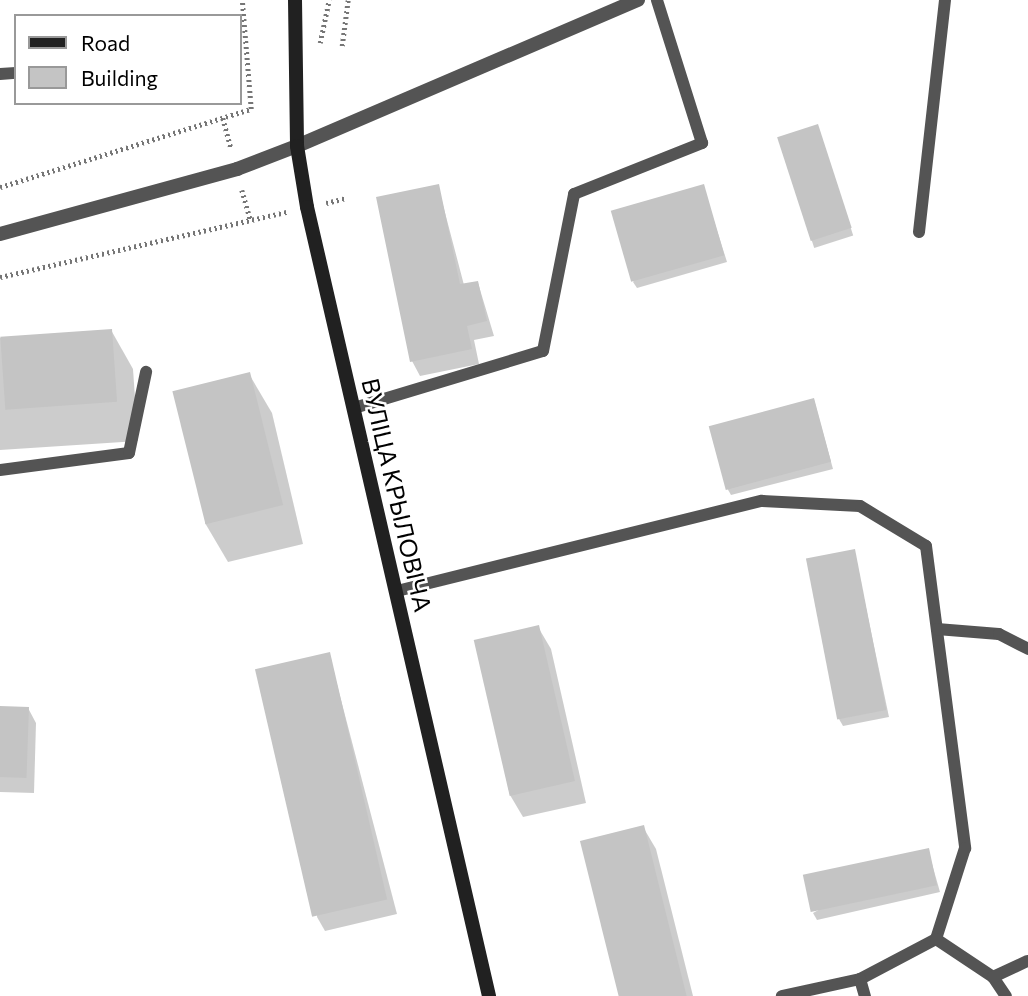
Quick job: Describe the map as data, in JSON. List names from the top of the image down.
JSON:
{
  "streets": {
    "main road": ["ВУЛІЦА КРЫЛОВІЧА"]
  },
  "legend": ["Road", "Building"]
}
